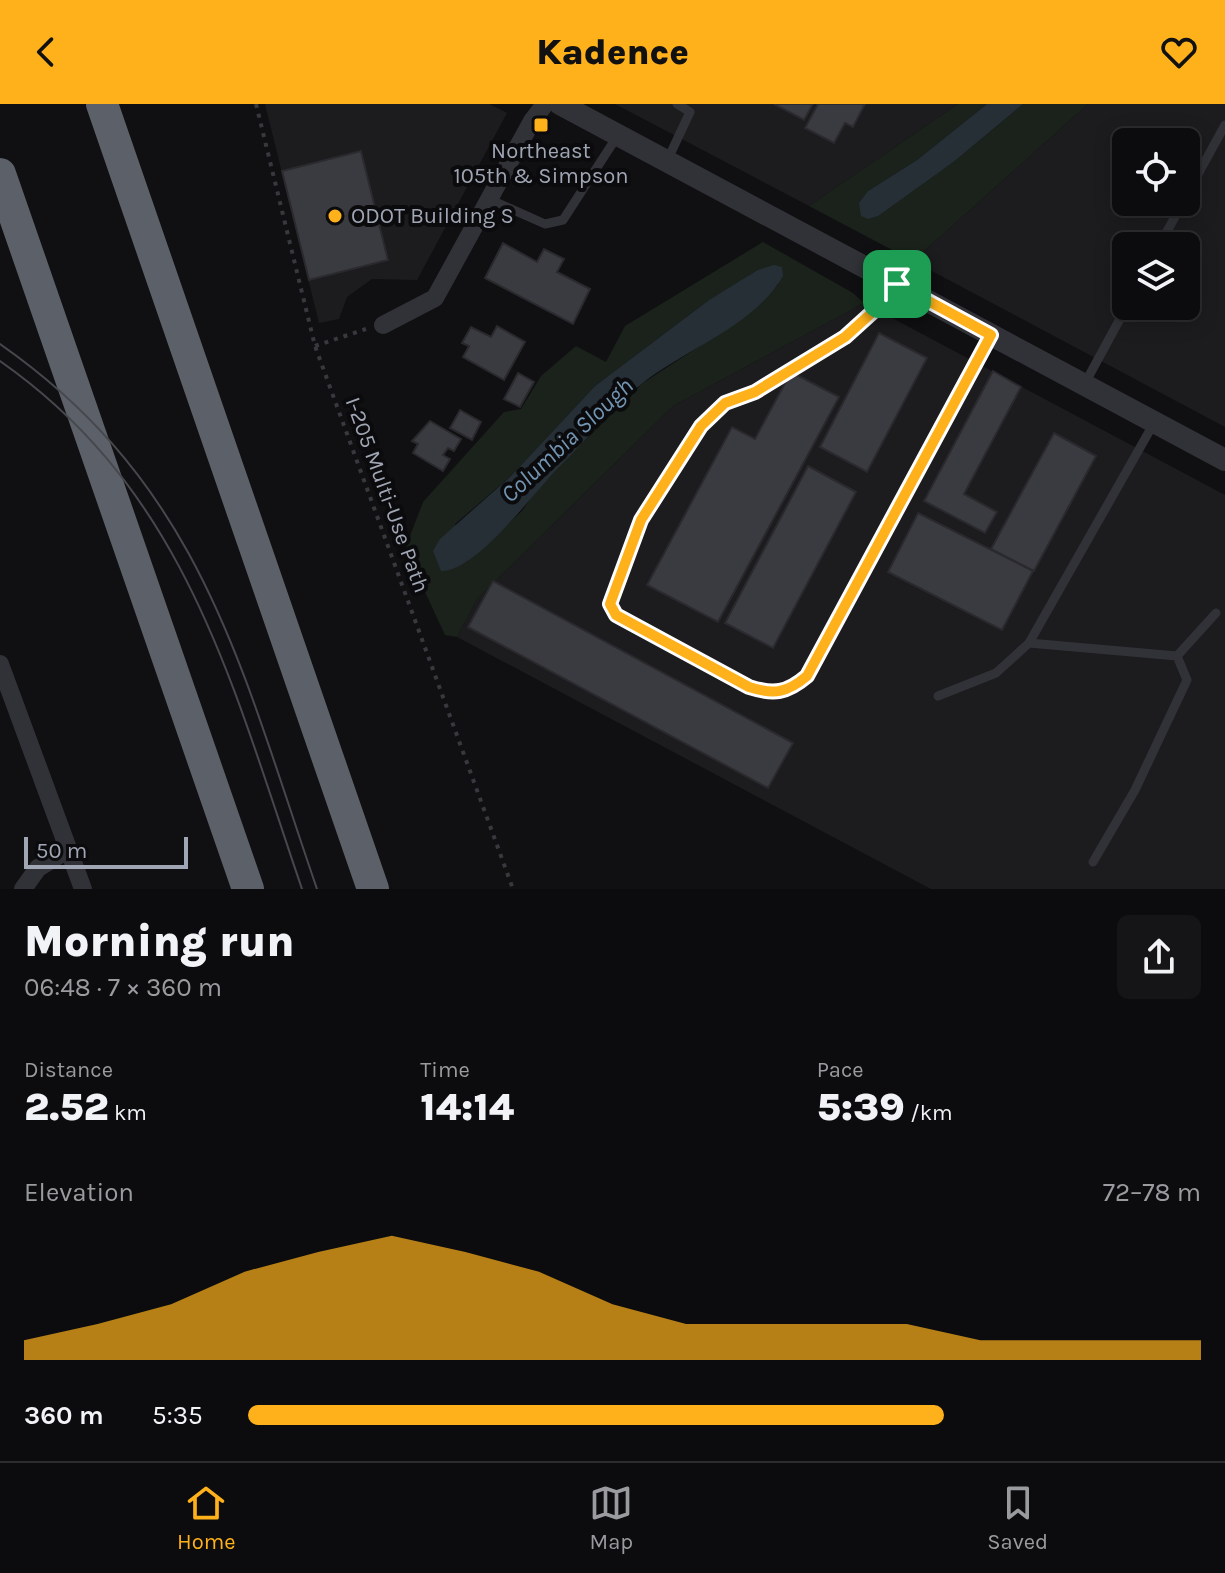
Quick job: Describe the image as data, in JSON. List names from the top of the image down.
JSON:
{
  "streets": {
    "path": ["I-205 Multi-Use Path"]
  },
  "water": ["Columbia Slough"],
  "places": {
    "transit": ["Northeast 105th & Simpson"],
    "other": ["ODOT Building S"]
  },
  "scale_bar": "50 m",
  "page": {
    "header": "Kadence",
    "scale": "50 m",
    "heading": ["Morning run", "06:48 · 7 × 360 m"],
    "stats": [
      ["Distance", "2.52 km"],
      ["Time", "14:14"],
      ["Pace", "5:39 /km"]
    ],
    "chart": ["Elevation", "72–78 m"],
    "list": [
      {
        "name": "360 m",
        "note": "5:35"
      }
    ],
    "tabs": ["Home", "Map", "Saved"]
  }
}
